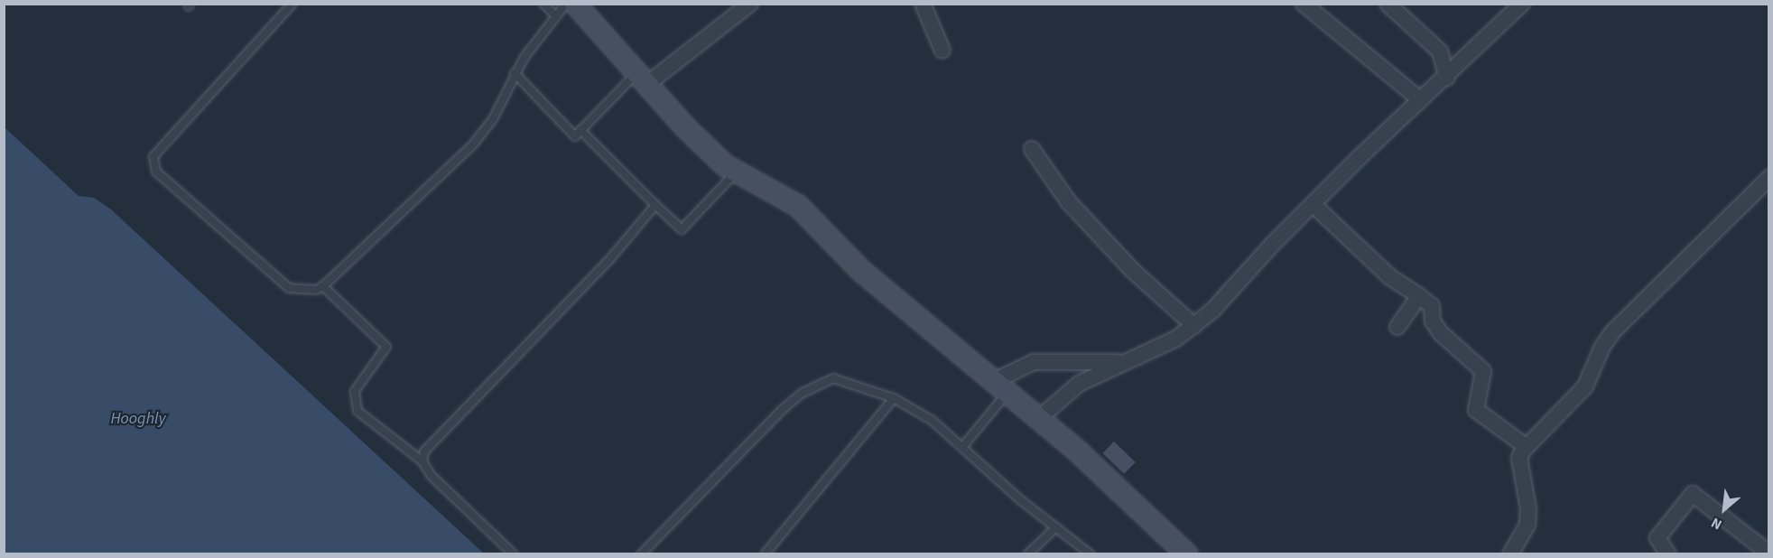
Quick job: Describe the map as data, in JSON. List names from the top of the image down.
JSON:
{
  "water": ["Hooghly"],
  "north": "bottom left"
}
